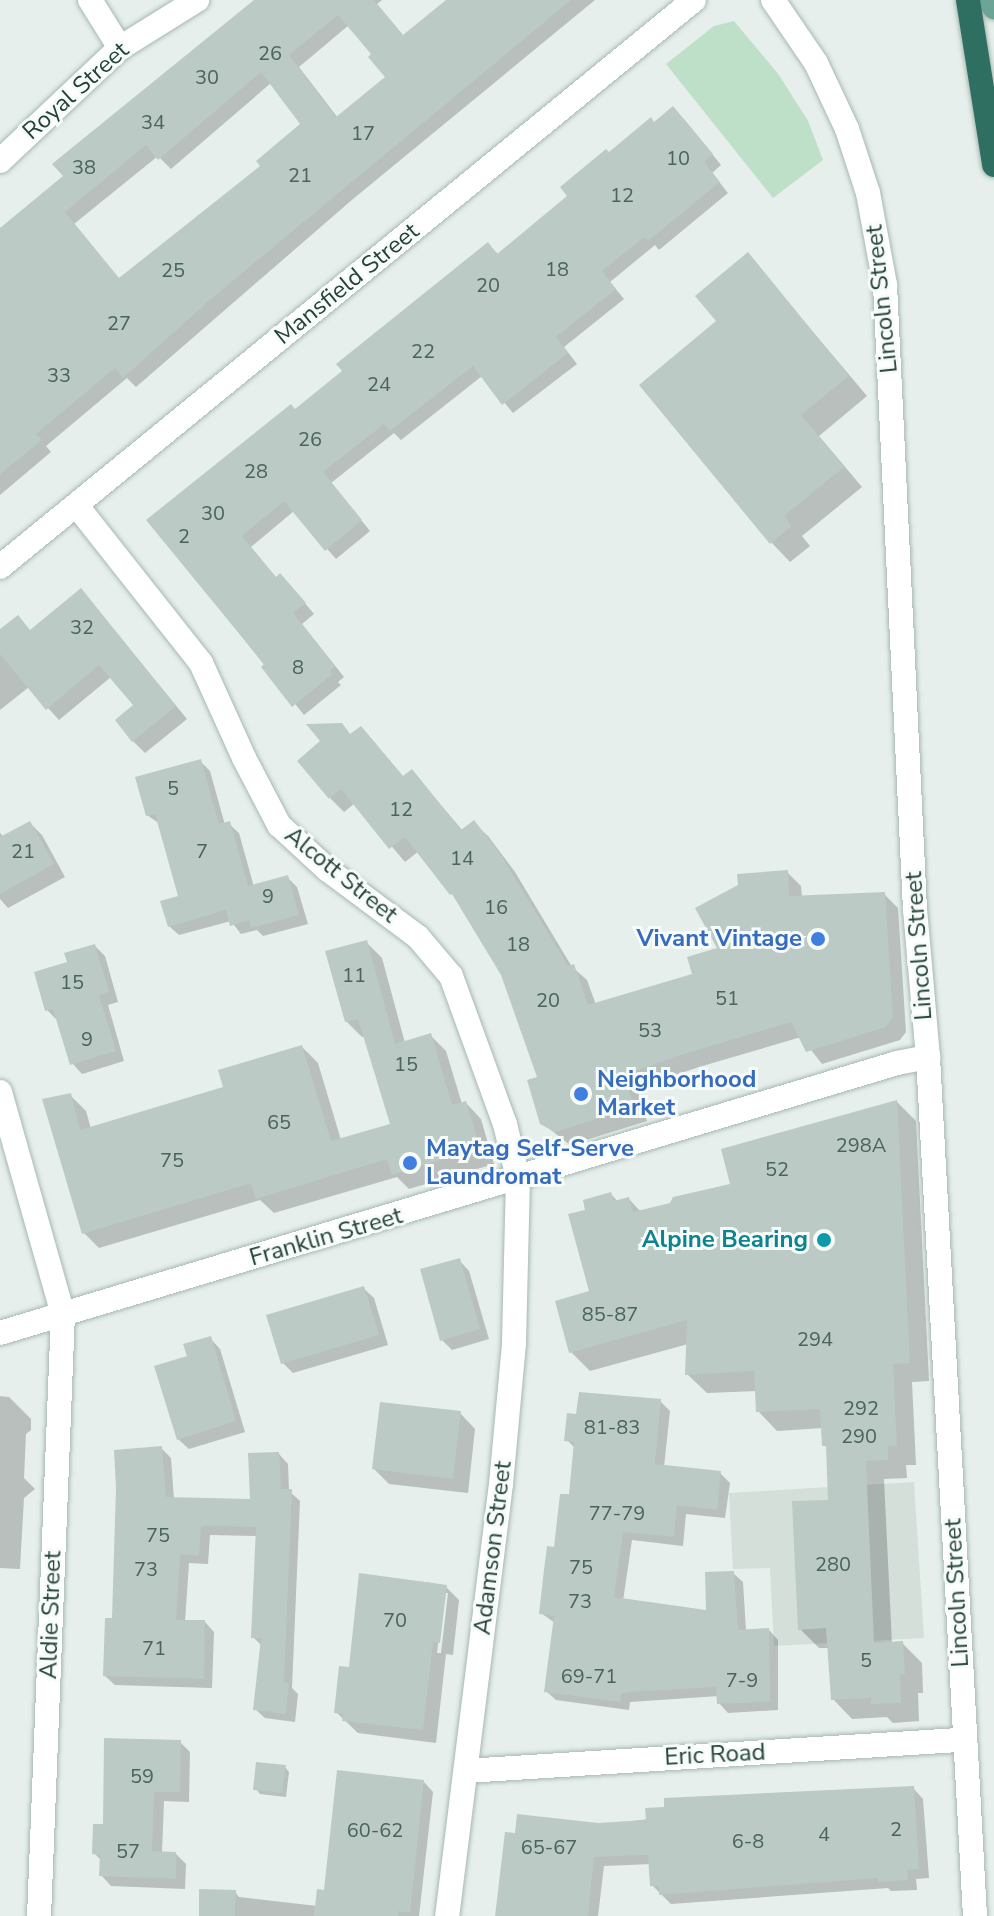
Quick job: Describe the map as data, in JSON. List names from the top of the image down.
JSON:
{
  "streets": {
    "street": [
      "Royal Street",
      "Mansfield Street",
      "Lincoln Street",
      "Alcott Street",
      "Franklin Street",
      "Adamson Street",
      "Aldie Street",
      "Eric Road"
    ]
  },
  "crossings": [
    ["Mansfield Street", "Alcott Street"],
    ["Lincoln Street", "Franklin Street"],
    ["Lincoln Street", "Eric Road"],
    ["Alcott Street", "Franklin Street"],
    ["Alcott Street", "Adamson Street"],
    ["Franklin Street", "Adamson Street"],
    ["Franklin Street", "Aldie Street"],
    ["Adamson Street", "Eric Road"]
  ],
  "places": [
    "Vivant Vintage",
    "Neighborhood Market",
    "Maytag Self-Serve Laundromat",
    "Alpine Bearing"
  ],
  "house_numbers": [
    "26",
    "30",
    "34",
    "17",
    "10",
    "38",
    "21",
    "12",
    "18",
    "25",
    "20",
    "27",
    "22",
    "33",
    "24",
    "26",
    "28",
    "30",
    "2",
    "32",
    "8",
    "5",
    "12",
    "21",
    "7",
    "14",
    "9",
    "16",
    "18",
    "11",
    "15",
    "51",
    "20",
    "53",
    "9",
    "15",
    "65",
    "298A",
    "75",
    "52",
    "85-87",
    "294",
    "292",
    "81-83",
    "290",
    "77-79",
    "75",
    "280",
    "75",
    "73",
    "73",
    "70",
    "71",
    "5",
    "69-71",
    "7-9",
    "59",
    "2",
    "60-62",
    "4",
    "6-8",
    "65-67",
    "57"
  ]
}
